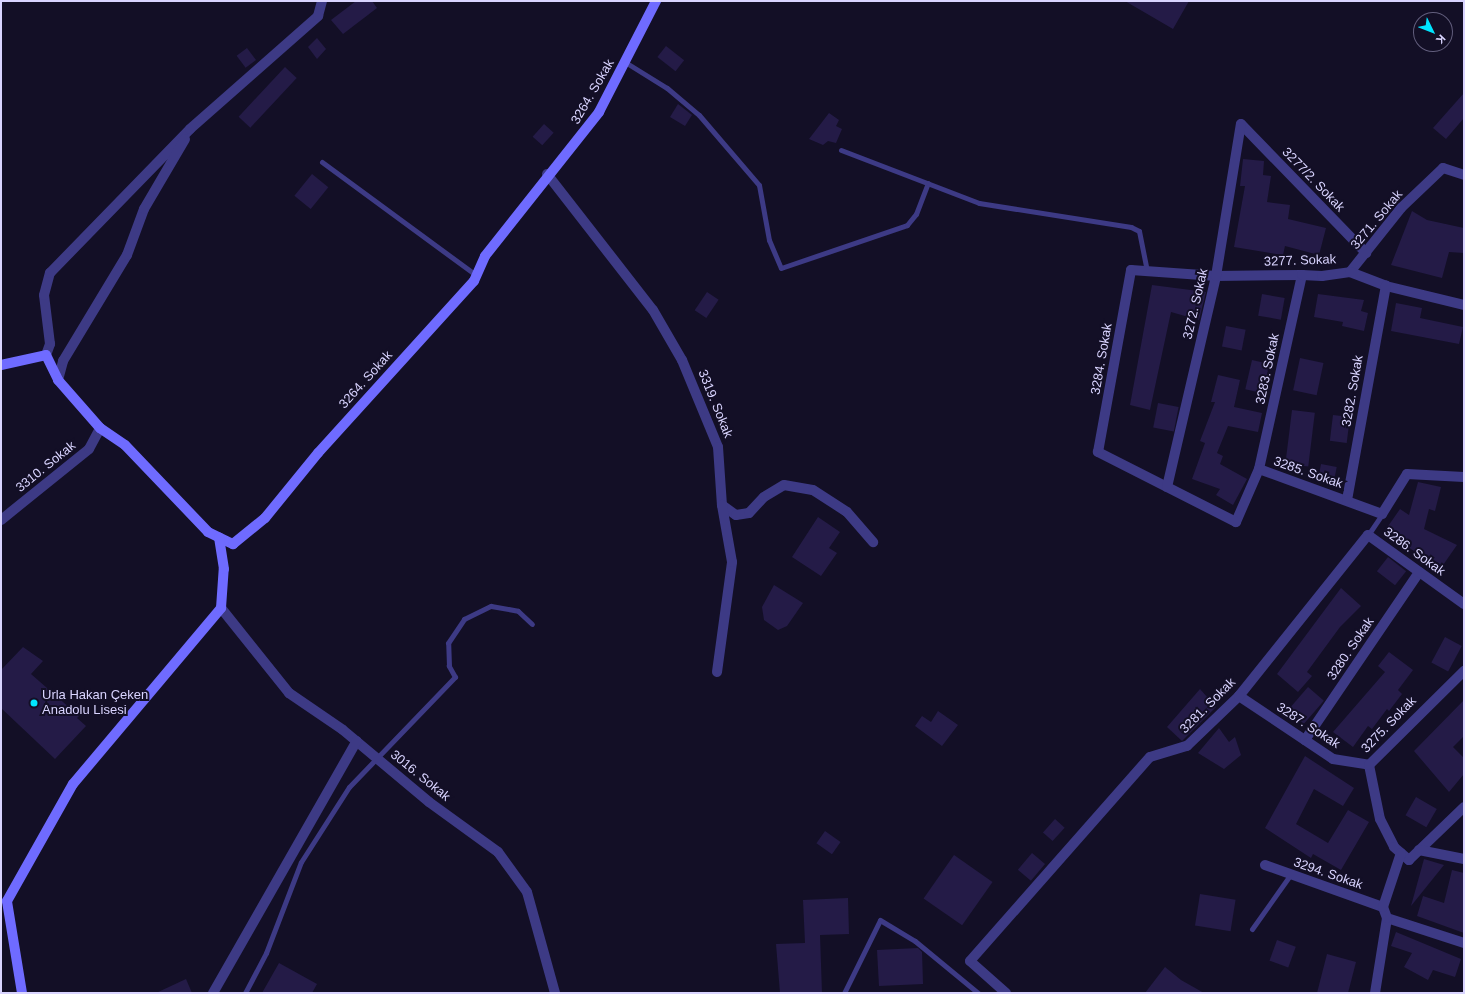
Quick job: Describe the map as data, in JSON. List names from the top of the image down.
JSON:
{
  "streets": {
    "street": [
      "3264. Sokak",
      "3277/2. Sokak",
      "3271. Sokak",
      "3277. Sokak",
      "3272. Sokak",
      "3284. Sokak",
      "3283. Sokak",
      "3282. Sokak",
      "3319. Sokak",
      "3310. Sokak",
      "3285. Sokak",
      "3286. Sokak",
      "3280. Sokak",
      "3281. Sokak",
      "3275. Sokak",
      "3287. Sokak",
      "3016. Sokak",
      "3294. Sokak"
    ]
  },
  "crossings": [
    ["3264. Sokak", "3319. Sokak"],
    ["3264. Sokak", "3310. Sokak"],
    ["3277/2. Sokak", "3271. Sokak"],
    ["3277/2. Sokak", "3272. Sokak"],
    ["3271. Sokak", "3277. Sokak"],
    ["3277. Sokak", "3272. Sokak"],
    ["3277. Sokak", "3284. Sokak"],
    ["3277. Sokak", "3283. Sokak"],
    ["3277. Sokak", "3282. Sokak"],
    ["3272. Sokak", "3285. Sokak"],
    ["3284. Sokak", "3285. Sokak"],
    ["3283. Sokak", "3285. Sokak"],
    ["3282. Sokak", "3285. Sokak"],
    ["3286. Sokak", "3280. Sokak"],
    ["3286. Sokak", "3281. Sokak"],
    ["3280. Sokak", "3287. Sokak"],
    ["3281. Sokak", "3287. Sokak"],
    ["3275. Sokak", "3287. Sokak"]
  ],
  "places": ["Urla Hakan Çeken Anadolu Lisesi"],
  "north": "bottom right"
}
